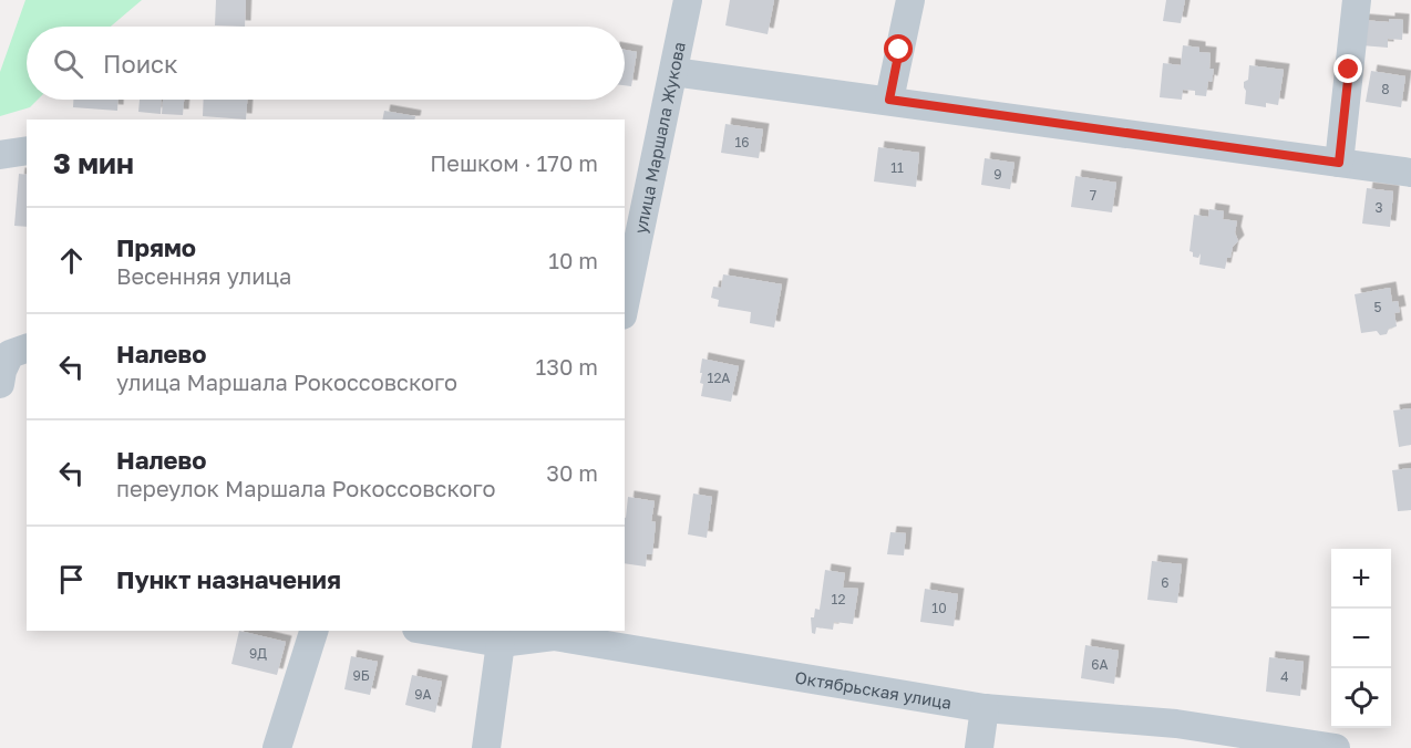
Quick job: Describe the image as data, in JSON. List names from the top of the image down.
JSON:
{
  "streets": {
    "street": ["улица Маршала Жукова", "Октябрьская улица"]
  },
  "house_numbers": [
    "8",
    "16",
    "11",
    "9",
    "7",
    "3",
    "5",
    "12А",
    "6",
    "12",
    "10",
    "9Д",
    "6А",
    "9Б",
    "4",
    "9А"
  ],
  "page": {
    "search": "Поиск",
    "heading": ["3 мин", "Пешком · 170 m"],
    "list": [
      ["Прямо", "Весенняя улица", "10 m"],
      ["Налево", "улица Маршала Рокоссовского", "130 m"],
      ["Налево", "переулок Маршала Рокоссовского", "30 m"],
      "Пункт назначения"
    ],
    "map_buttons": ["+", "−"]
  }
}
